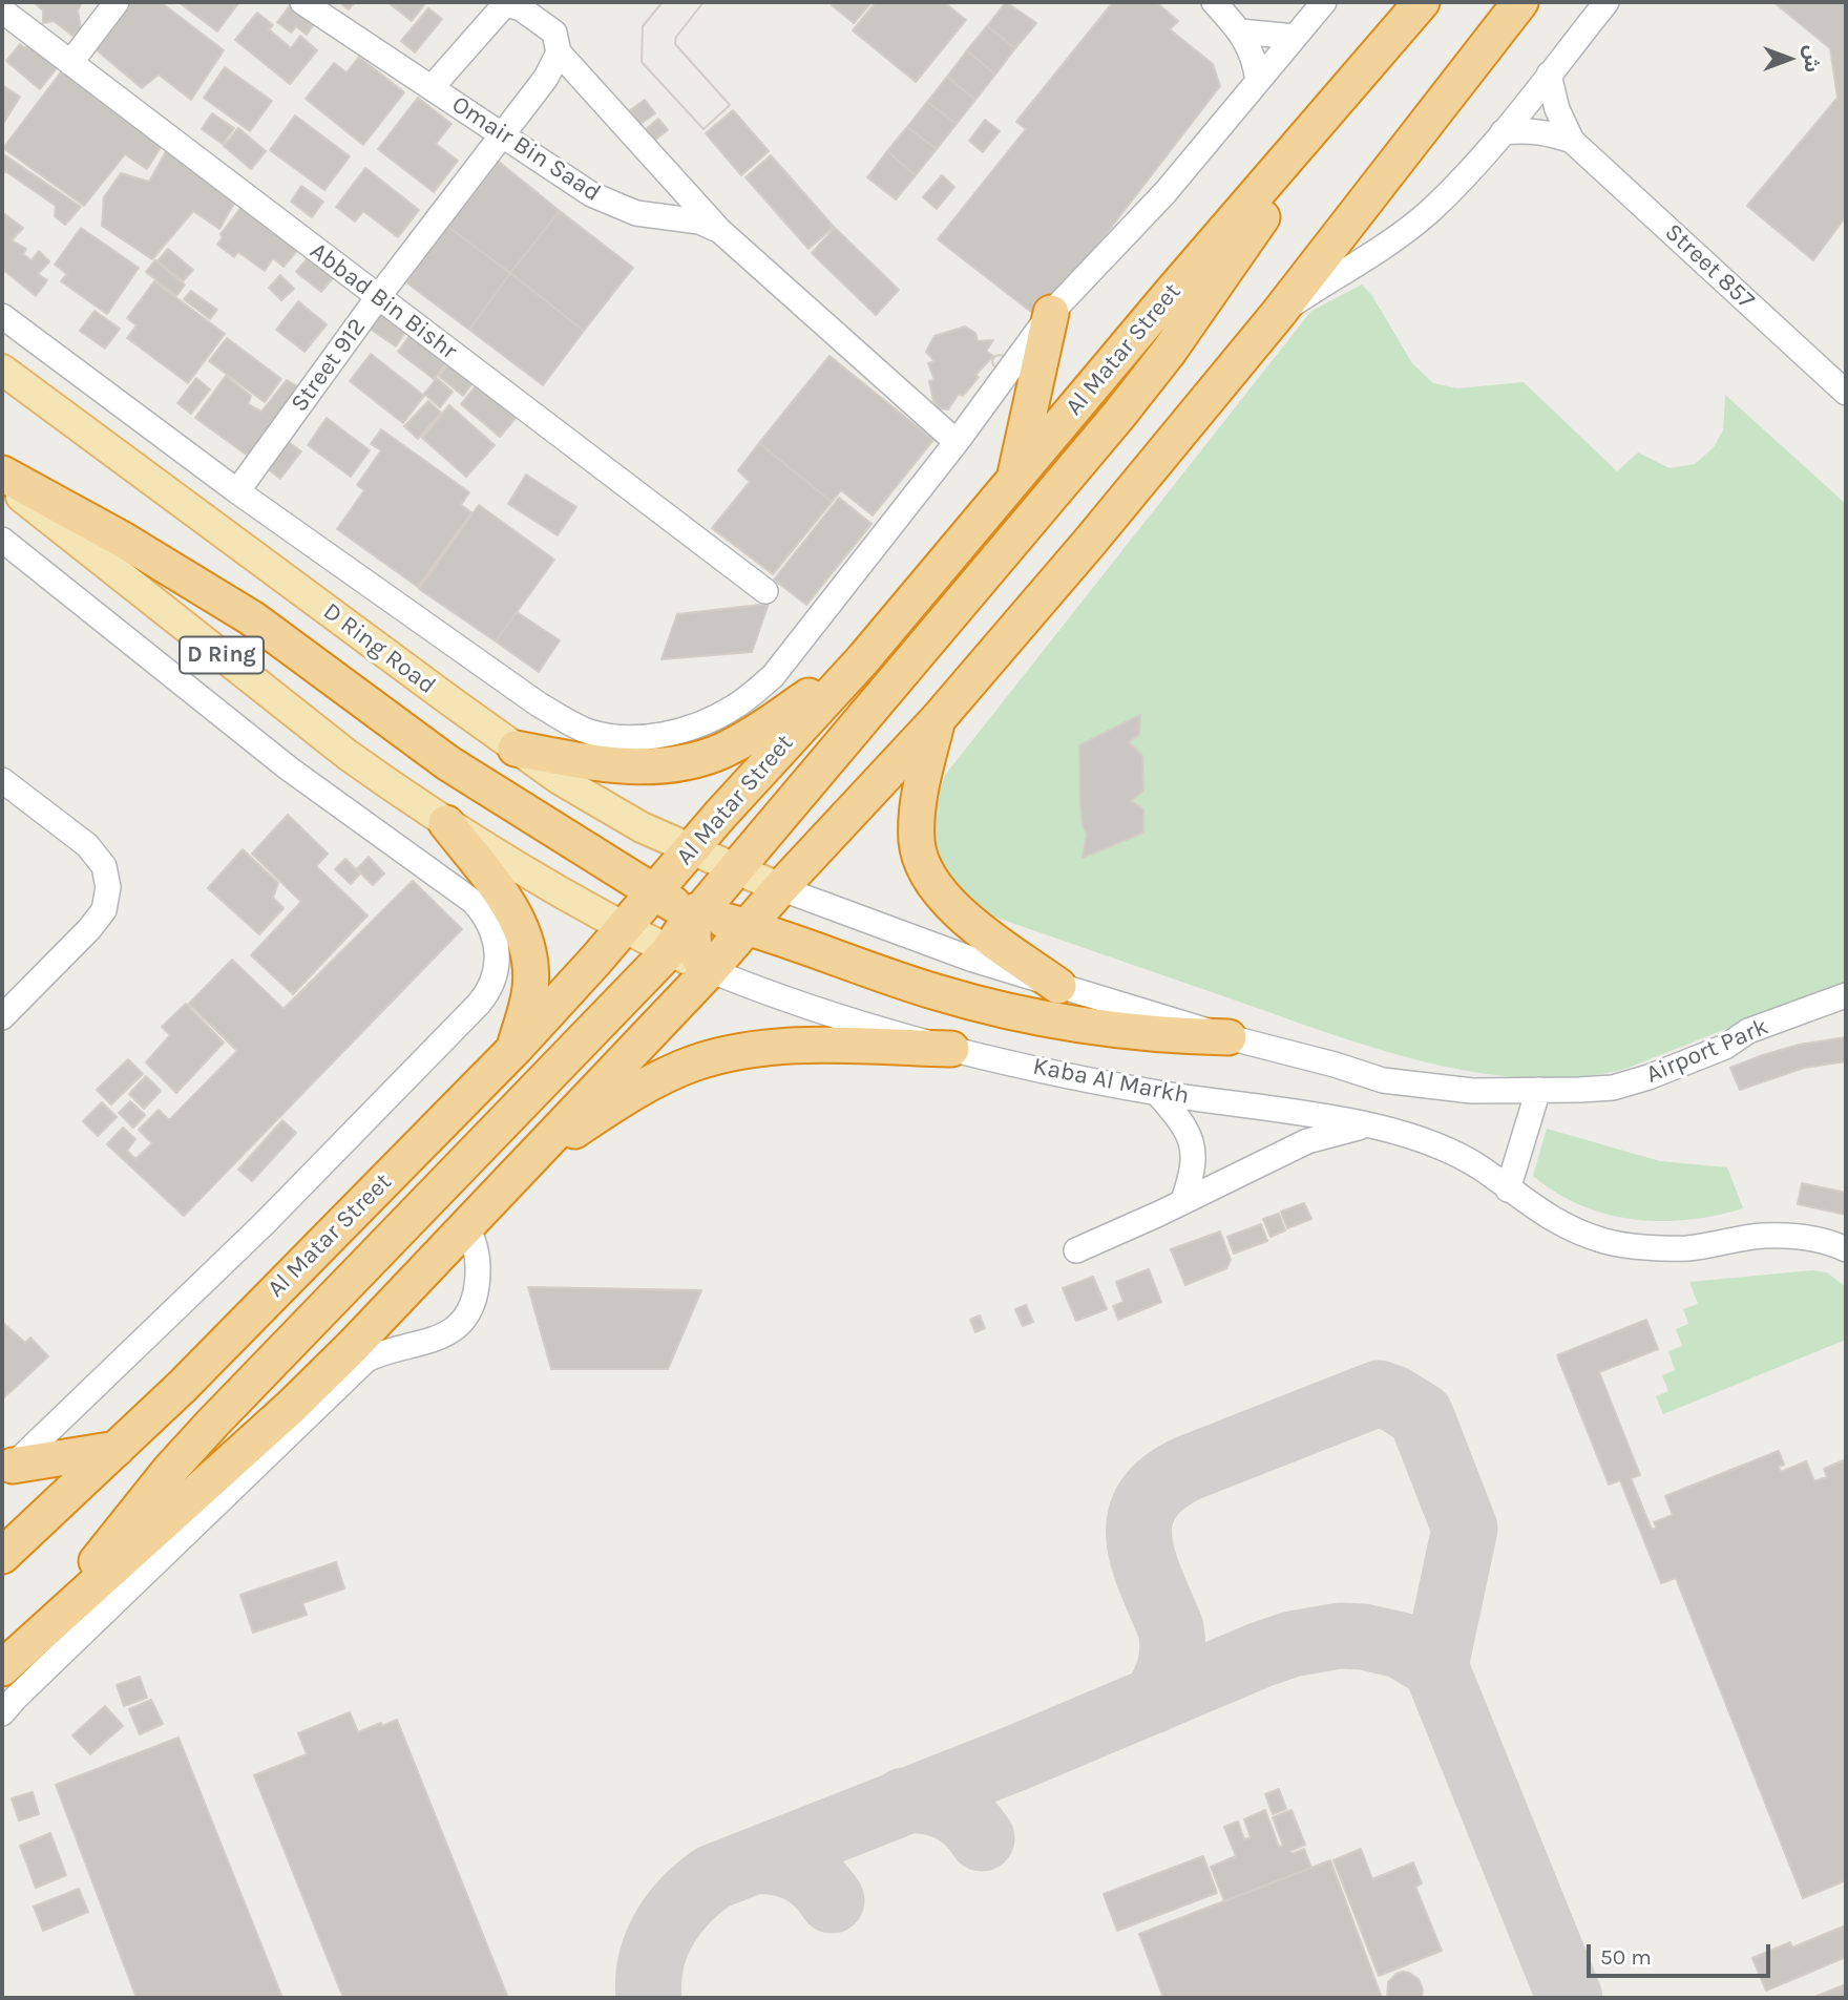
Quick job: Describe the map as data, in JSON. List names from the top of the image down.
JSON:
{
  "streets": {
    "highway": ["Al Matar Street"],
    "main road": ["D Ring Road", "D Ring"],
    "street": [
      "Omair Bin Saad",
      "Street 857",
      "Abbad Bin Bishr",
      "Street 912",
      "Airport Park",
      "Kaba Al Markh"
    ]
  },
  "crossings": [
    ["Omair Bin Saad", "Street 912"],
    ["Omair Bin Saad", "D Ring Road"],
    ["Abbad Bin Bishr", "Street 912"],
    ["Al Matar Street", "D Ring Road"],
    ["Al Matar Street", "D Ring"],
    ["Street 912", "D Ring Road"],
    ["D Ring", "Kaba Al Markh"]
  ],
  "scale_bar": "50 m",
  "north": "right"
}
